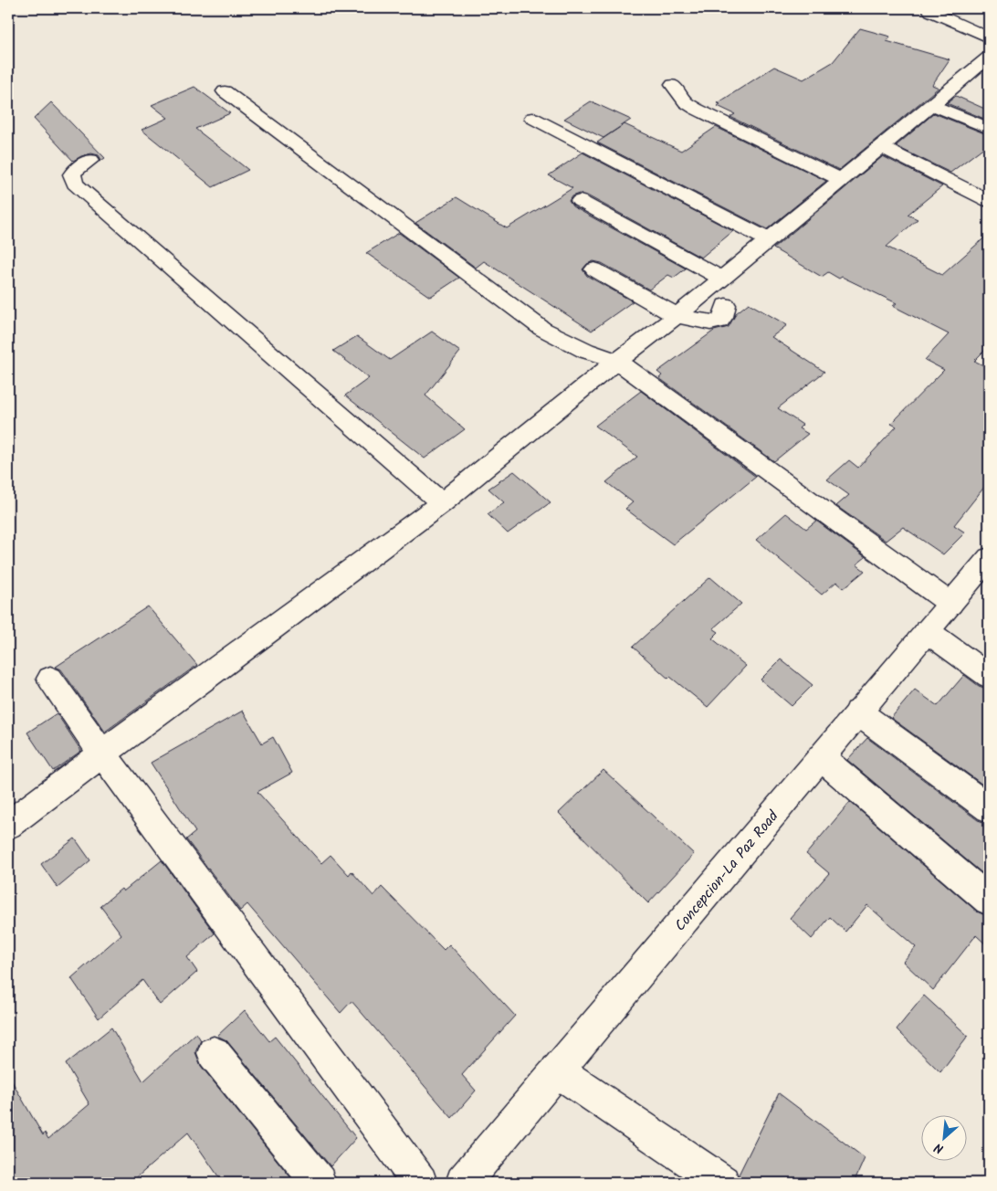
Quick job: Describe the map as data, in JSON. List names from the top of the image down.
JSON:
{
  "streets": {
    "street": ["Concepcion-La Paz Road"]
  },
  "north": "bottom left"
}
